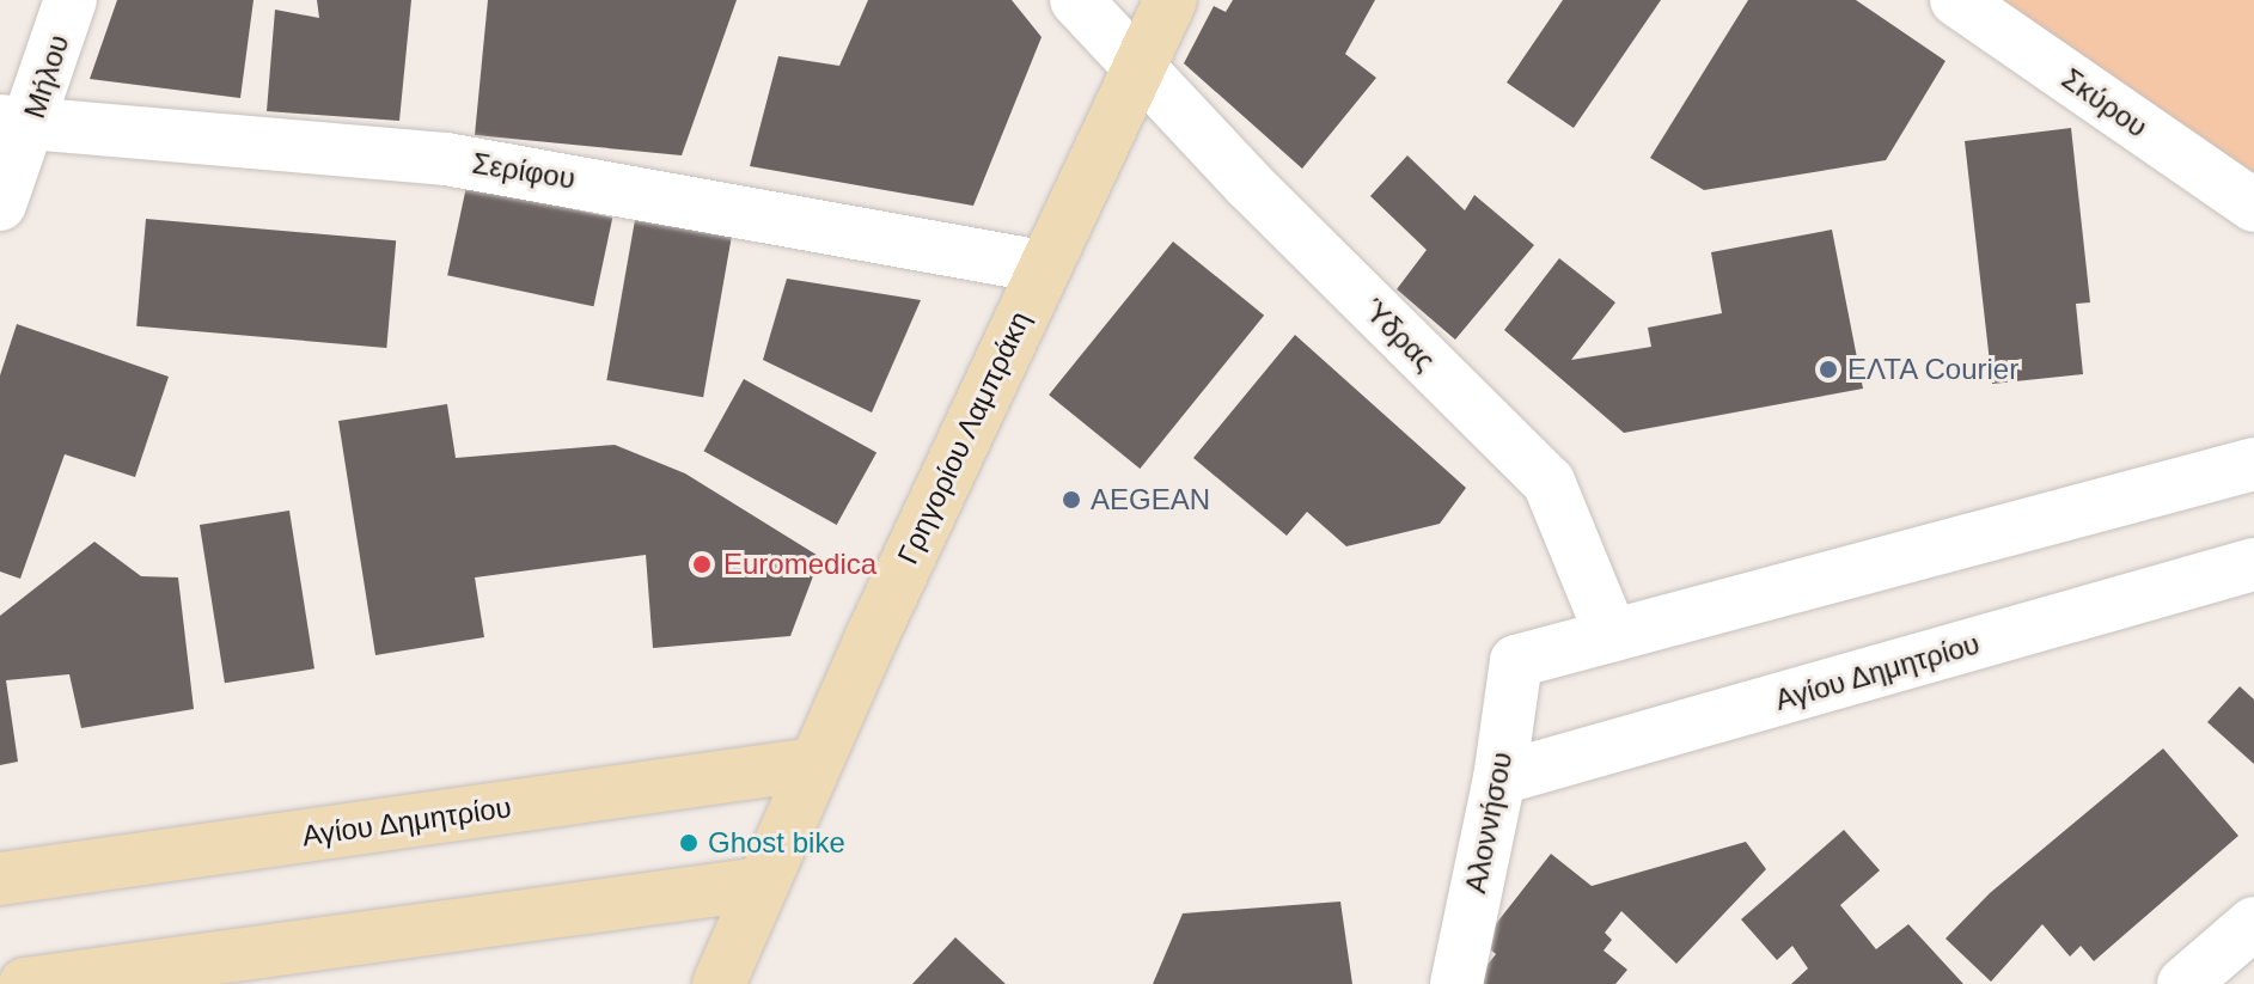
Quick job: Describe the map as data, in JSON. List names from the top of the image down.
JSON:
{
  "streets": {
    "main road": ["Γρηγορίου Λαμπράκη", "Αγίου Δημητρίου"],
    "street": [
      "Μήλου",
      "Σκύρου",
      "Σερίφου",
      "Ύδρας",
      "Αλοννήσου"
    ]
  },
  "crossings": [
    ["Μήλου", "Σερίφου"],
    ["Σερίφου", "Γρηγορίου Λαμπράκη"],
    ["Ύδρας", "Γρηγορίου Λαμπράκη"],
    ["Ύδρας", "Αλοννήσου"],
    ["Γρηγορίου Λαμπράκη", "Αγίου Δημητρίου"],
    ["Αγίου Δημητρίου", "Αλοννήσου"]
  ],
  "places": [
    "ΕΛΤΑ Courier",
    "AEGEAN",
    "Euromedica",
    "Ghost bike"
  ]
}
